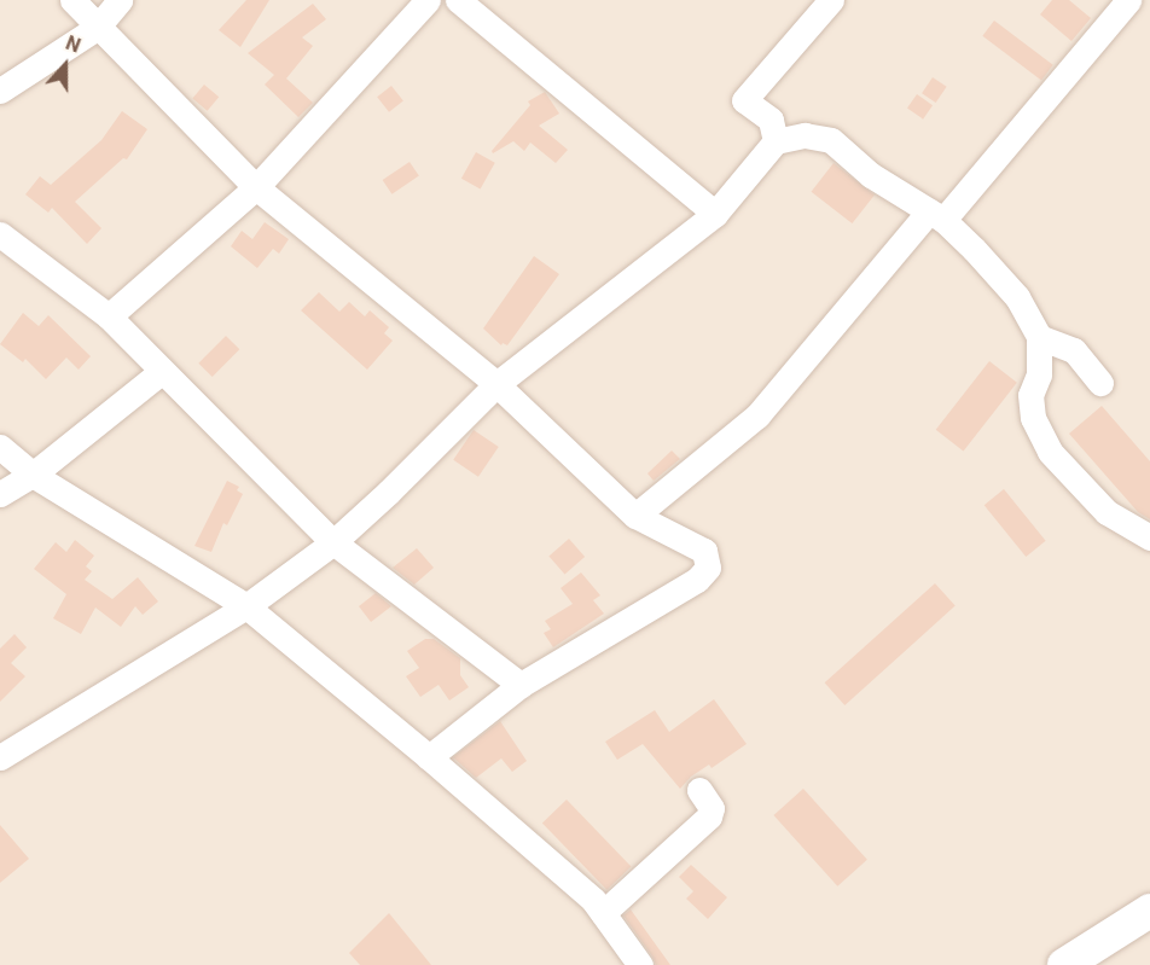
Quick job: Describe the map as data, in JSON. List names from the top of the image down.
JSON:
{
  "north": "top"
}
